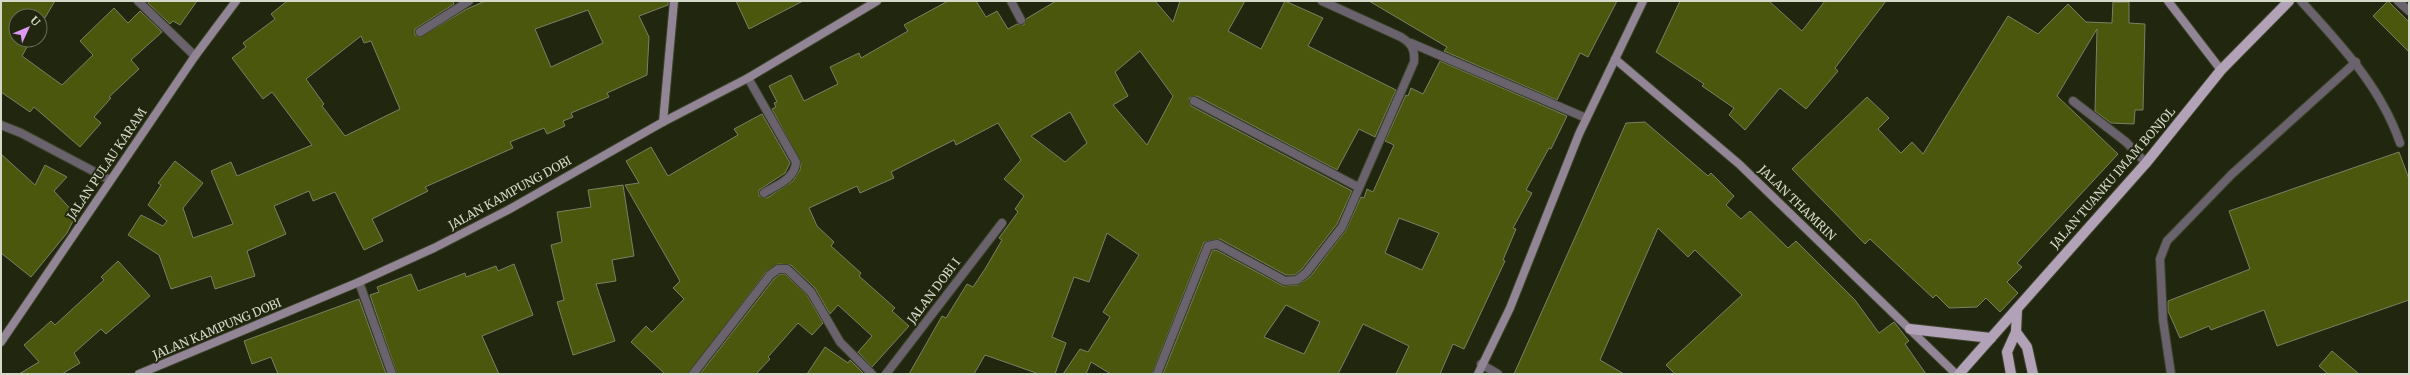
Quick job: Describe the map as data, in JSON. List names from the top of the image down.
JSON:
{
  "streets": {
    "main road": ["JALAN TUANKU IMAM BONJOL"],
    "street": [
      "JALAN PULAU KARAM",
      "JALAN KAMPUNG DOBI",
      "JALAN THAMRIN",
      "JALAN DOBI I"
    ]
  },
  "north": "top right"
}
